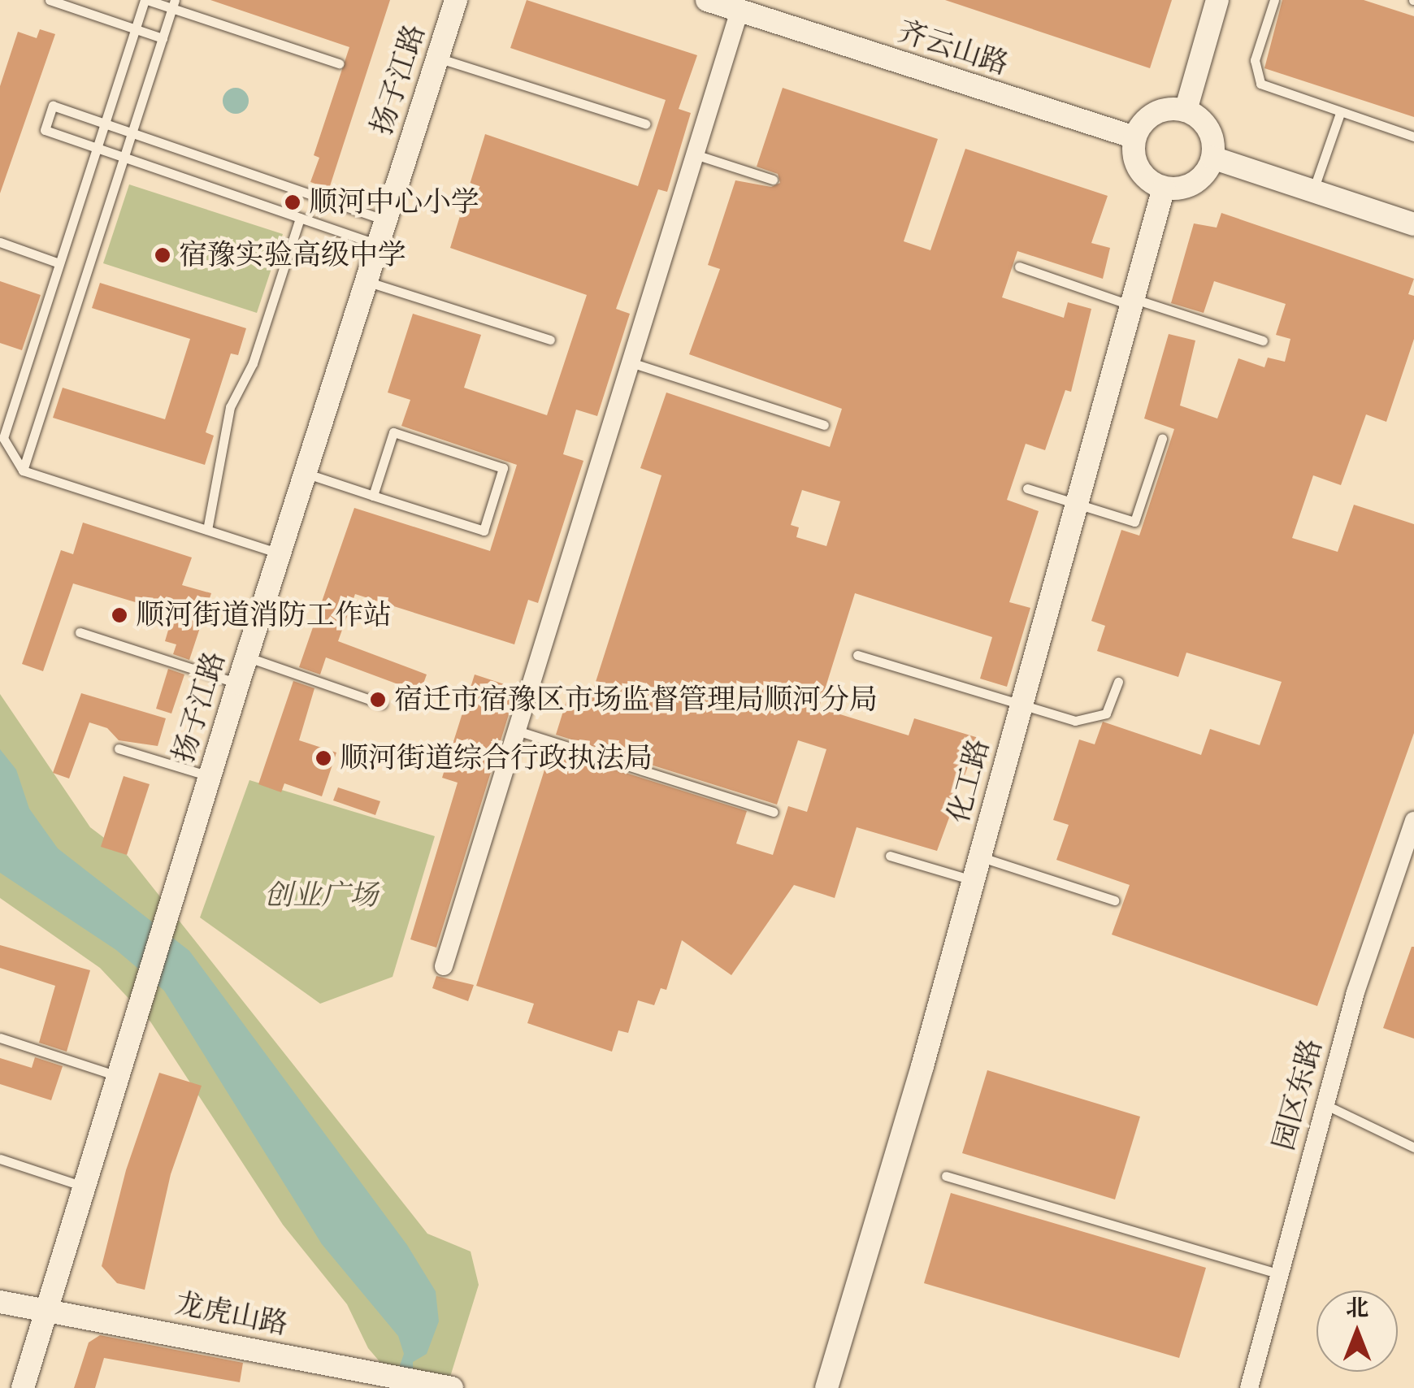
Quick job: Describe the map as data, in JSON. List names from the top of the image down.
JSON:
{
  "streets": {
    "street": [
      "齐云山路",
      "扬子江路",
      "化工路",
      "园区东路",
      "龙虎山路"
    ]
  },
  "crossings": [
    ["齐云山路", "化工路"],
    ["扬子江路", "龙虎山路"]
  ],
  "parks": ["创业广场"],
  "places": [
    "顺河中心小学",
    "宿豫实验高级中学",
    "顺河街道消防工作站",
    "宿迁市宿豫区市场监督管理局顺河分局",
    "顺河街道综合行政执法局"
  ],
  "north": "top"
}
